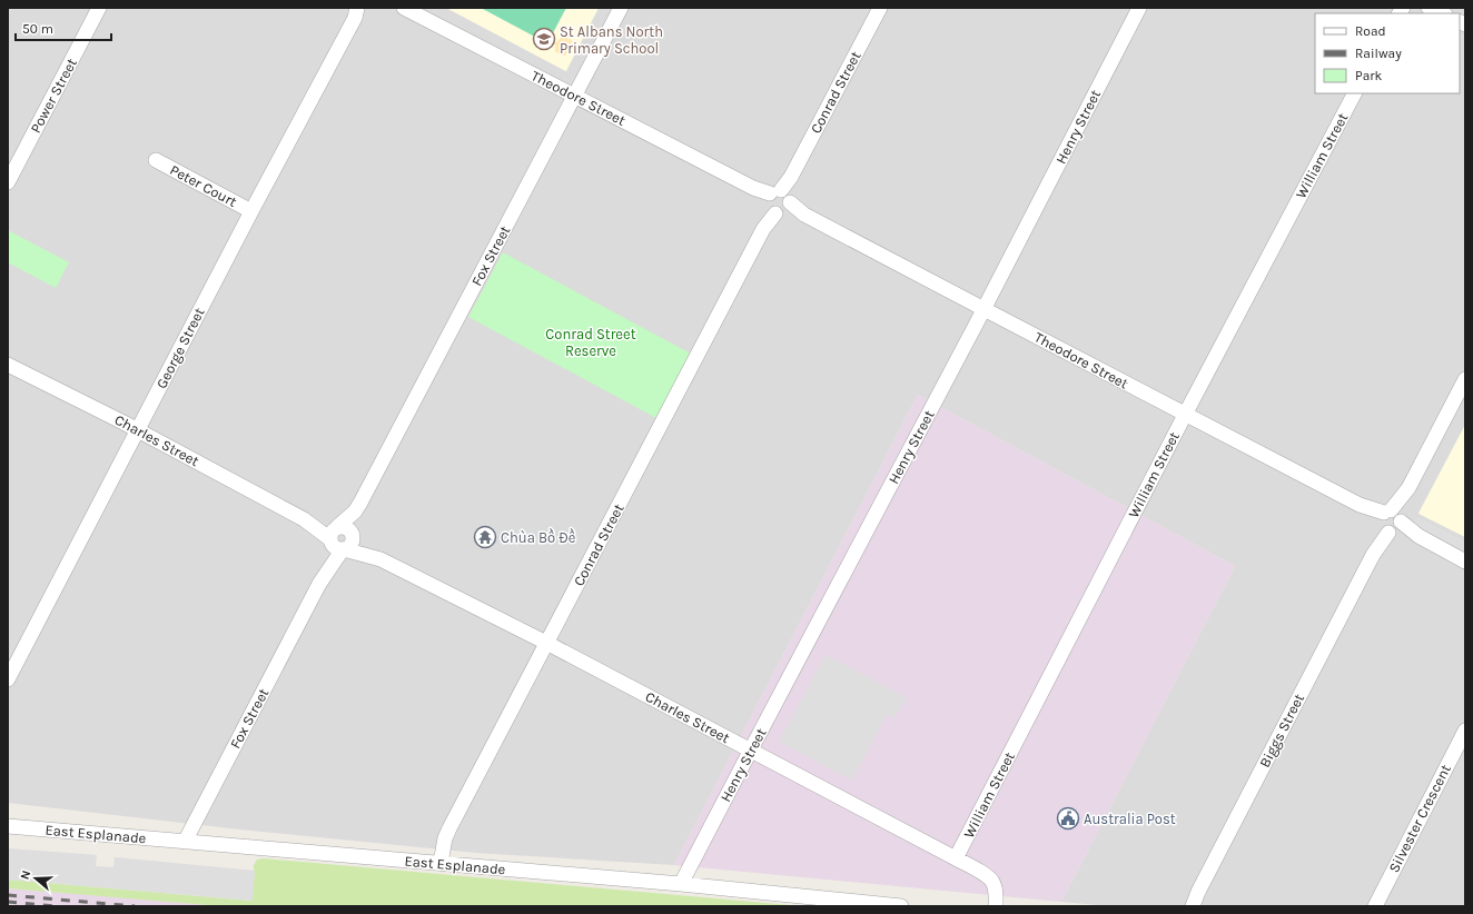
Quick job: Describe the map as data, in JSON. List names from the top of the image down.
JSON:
{
  "streets": {
    "street": [
      "Conrad Street",
      "Power Street",
      "Theodore Street",
      "Henry Street",
      "William Street",
      "Peter Court",
      "Fox Street",
      "George Street",
      "Charles Street",
      "Biggs Street",
      "Silvester Crescent",
      "East Esplanade"
    ]
  },
  "crossings": [
    ["Conrad Street", "Theodore Street"],
    ["Conrad Street", "Charles Street"],
    ["Conrad Street", "East Esplanade"],
    ["Theodore Street", "Henry Street"],
    ["Theodore Street", "William Street"],
    ["Theodore Street", "Fox Street"],
    ["Theodore Street", "Biggs Street"],
    ["Henry Street", "Charles Street"],
    ["Henry Street", "East Esplanade"],
    ["William Street", "Charles Street"],
    ["Peter Court", "George Street"],
    ["Fox Street", "Charles Street"],
    ["Fox Street", "East Esplanade"],
    ["George Street", "Charles Street"]
  ],
  "parks": ["Conrad Street Reserve"],
  "places": {
    "school or university": ["St Albans North Primary School"],
    "temple": ["Chùa Bồ Đề"],
    "public building": ["Australia Post"]
  },
  "legend": ["Road", "Railway", "Park"],
  "scale_bar": "50 m",
  "north": "left"
}
